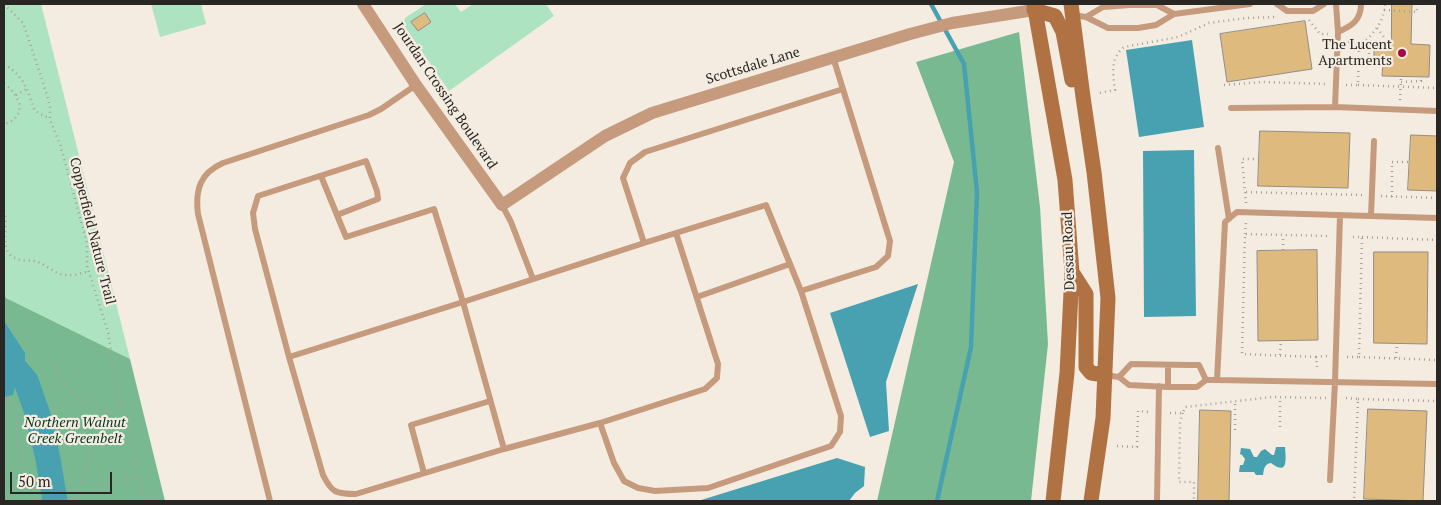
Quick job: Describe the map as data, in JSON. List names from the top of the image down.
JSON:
{
  "streets": {
    "main road": ["Dessau Road"],
    "street": ["Scottsdale Lane", "Jourdan Crossing Boulevard"],
    "path": ["Copperfield Nature Trail"]
  },
  "crossings": [
    ["Scottsdale Lane", "Jourdan Crossing Boulevard"],
    ["Scottsdale Lane", "Dessau Road"]
  ],
  "parks": ["Northern Walnut Creek Greenbelt"],
  "places": ["The Lucent Apartments"],
  "scale_bar": "50 m"
}
